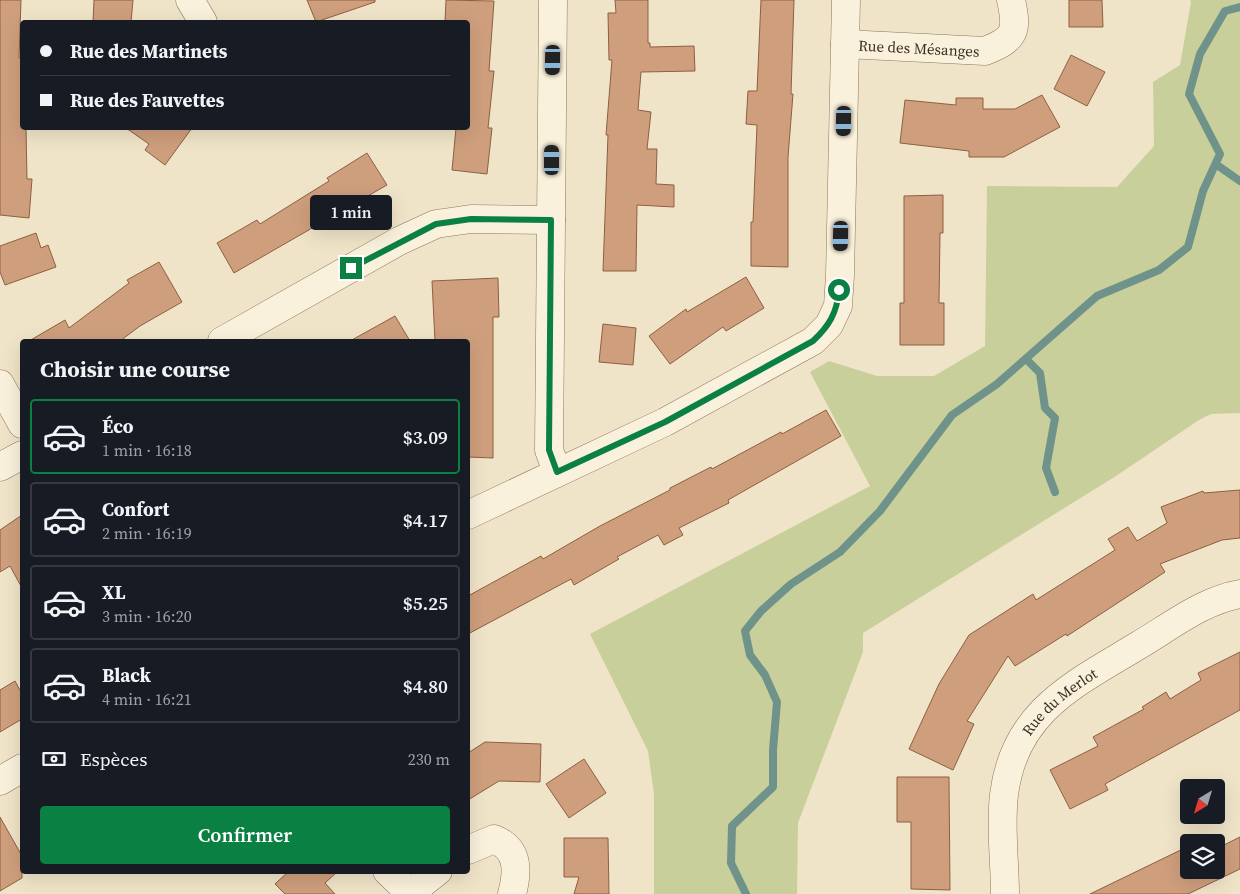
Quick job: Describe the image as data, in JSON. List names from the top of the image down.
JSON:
{
  "streets": {
    "street": ["Rue des Mésanges", "Rue du Merlot"]
  },
  "north": "bottom left",
  "page": {
    "banner": ["Rue des Martinets", "Rue des Fauvettes"],
    "bubble": "1 min",
    "heading": "Choisir une course",
    "list": [
      {
        "name": "Éco",
        "note": "1 min · 16:18",
        "value": "$3.09"
      },
      {
        "name": "Confort",
        "note": "2 min · 16:19",
        "value": "$4.17"
      },
      {
        "name": "XL",
        "note": "3 min · 16:20",
        "value": "$5.25"
      },
      {
        "name": "Black",
        "note": "4 min · 16:21",
        "value": "$4.80"
      }
    ],
    "pay": ["Espèces", "230 m"],
    "buttons": "Confirmer"
  }
}
